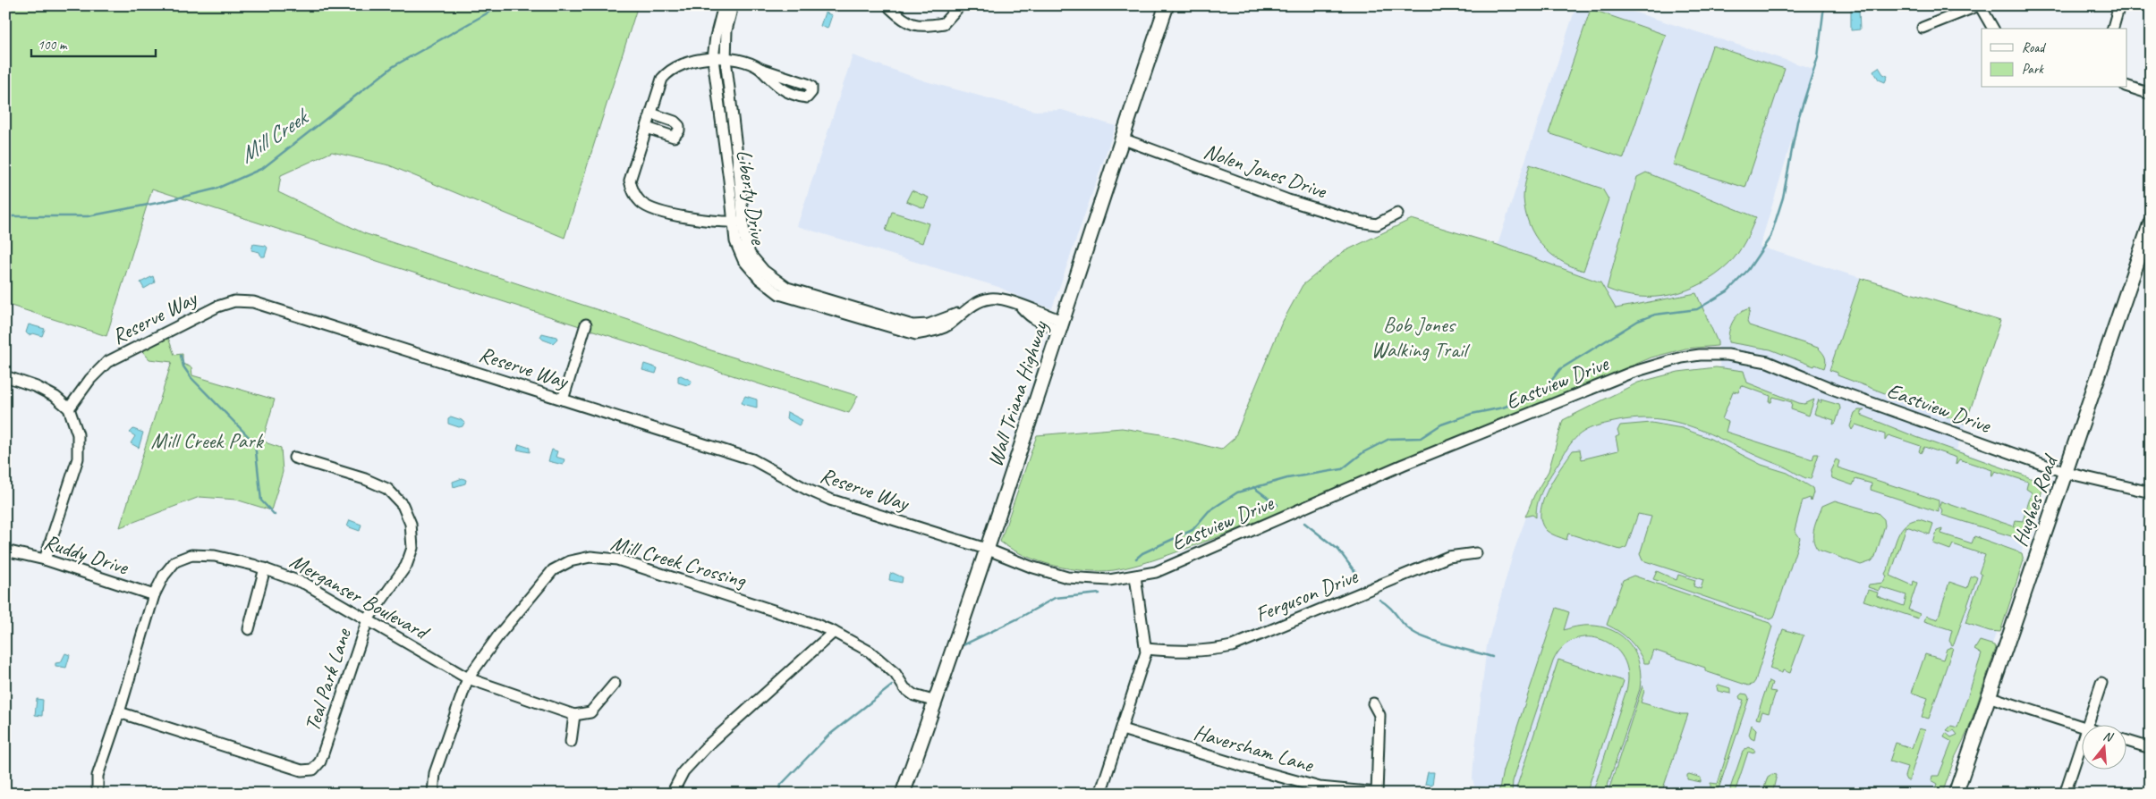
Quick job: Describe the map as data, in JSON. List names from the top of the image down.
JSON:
{
  "streets": {
    "main road": ["Wall Triana Highway", "Hughes Road"],
    "street": [
      "Nolen Jones Drive",
      "Liberty Drive",
      "Reserve Way",
      "Eastview Drive",
      "Ruddy Drive",
      "Mill Creek Crossing",
      "Ferguson Drive",
      "Merganser Boulevard",
      "Teal Park Lane",
      "Haversham Lane"
    ]
  },
  "crossings": [
    ["Nolen Jones Drive", "Wall Triana Highway"],
    ["Liberty Drive", "Wall Triana Highway"],
    ["Reserve Way", "Eastview Drive"],
    ["Reserve Way", "Wall Triana Highway"],
    ["Eastview Drive", "Wall Triana Highway"],
    ["Eastview Drive", "Hughes Road"],
    ["Wall Triana Highway", "Mill Creek Crossing"],
    ["Ruddy Drive", "Merganser Boulevard"],
    ["Mill Creek Crossing", "Merganser Boulevard"],
    ["Merganser Boulevard", "Teal Park Lane"]
  ],
  "water": ["Mill Creek"],
  "parks": ["Bob Jones Walking Trail", "Mill Creek Park"],
  "legend": ["Road", "Park"],
  "scale_bar": "100 m",
  "north": "top"
}
